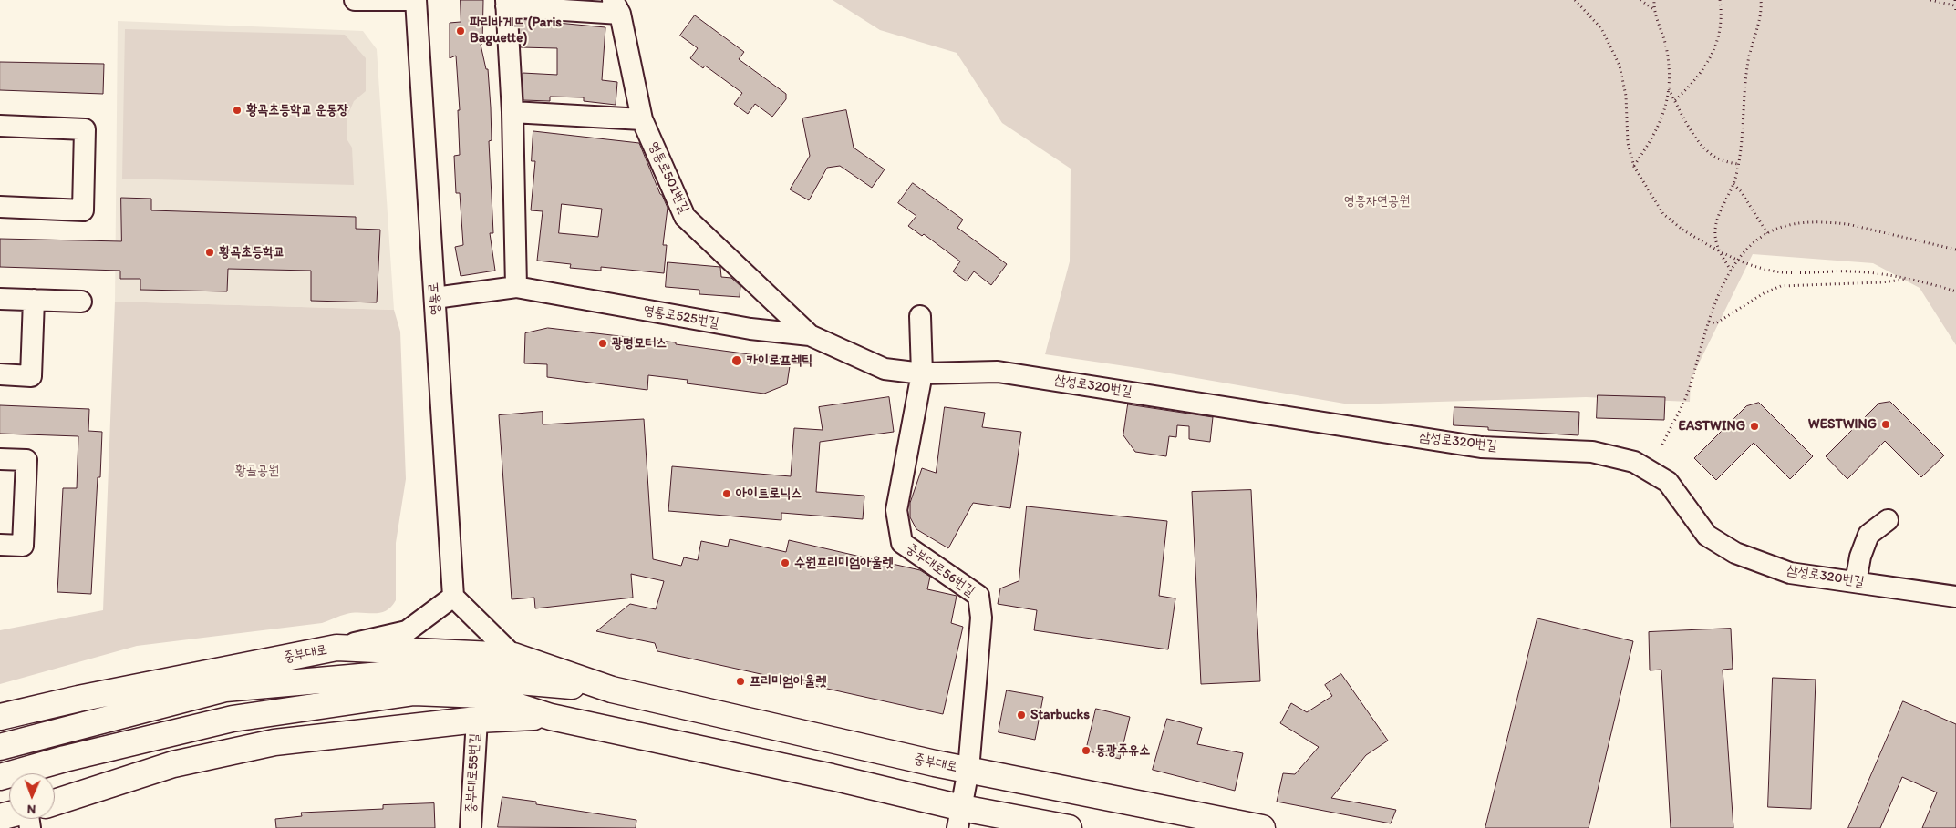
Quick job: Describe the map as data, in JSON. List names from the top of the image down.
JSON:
{
  "streets": {
    "main road": ["중부대로"],
    "street": [
      "영통로501번길",
      "영통로",
      "영통로525번길",
      "삼성로320번길",
      "중부대로56번길",
      "중부대로55번길"
    ]
  },
  "crossings": [
    ["영통로501번길", "영통로525번길"],
    ["영통로", "영통로525번길"],
    ["영통로525번길", "삼성로320번길"],
    ["영통로525번길", "중부대로56번길"],
    ["삼성로320번길", "중부대로56번길"],
    ["중부대로56번길", "중부대로"]
  ],
  "parks": ["영흥자연공원", "황골공원"],
  "places": [
    "파리바게뜨 (Paris Baguette)",
    "황곡초등학교 운동장",
    "황곡초등학교",
    "광명모터스",
    "카이로프렉틱",
    "WESTWING",
    "EASTWING",
    "아이트로닉스",
    "수원프리미엄아울렛",
    "프리미엄아울렛",
    "Starbucks",
    "동광주유소"
  ],
  "north": "bottom"
}
